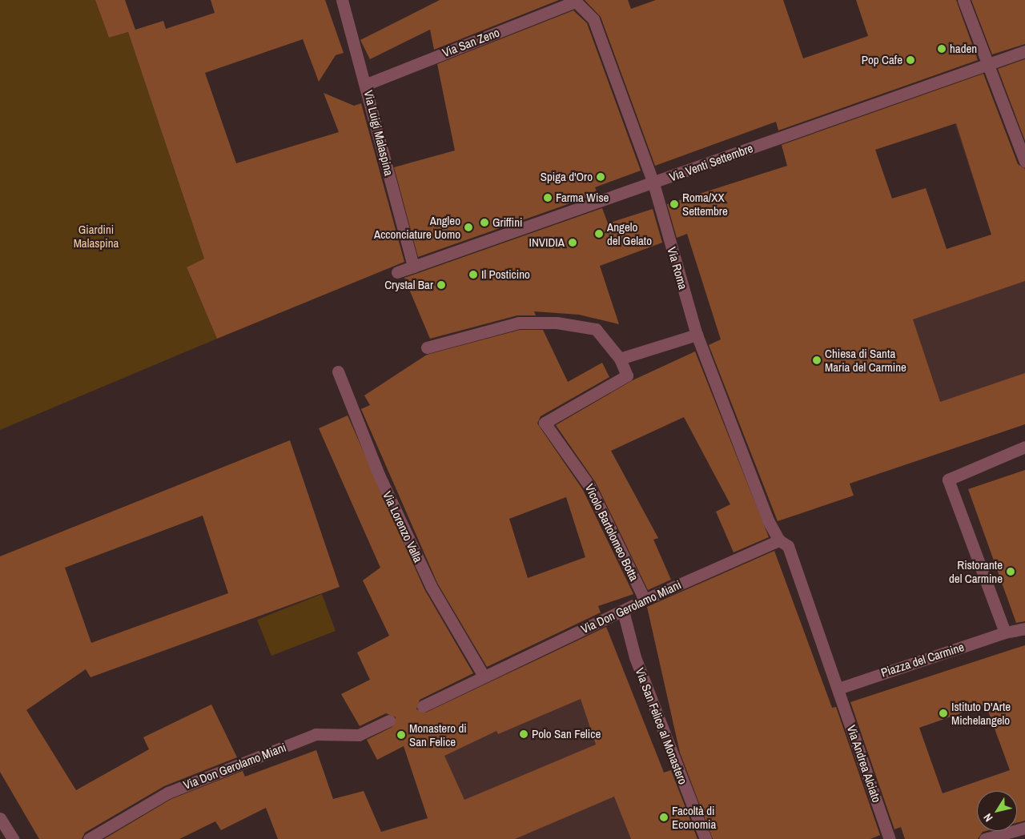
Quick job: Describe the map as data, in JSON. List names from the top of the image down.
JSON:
{
  "streets": {
    "street": [
      "Via San Zeno",
      "Via Luigi Malaspina",
      "Via Venti Settembre",
      "Via Roma",
      "Via Lorenzo Valla",
      "Vicolo Bartolomeo Botta",
      "Via Don Gerolamo Miani",
      "Piazza del Carmine",
      "Via San Felice al Monastero",
      "Via Andrea Alciato"
    ]
  },
  "crossings": [
    ["Via San Zeno", "Via Luigi Malaspina"],
    ["Via San Zeno", "Via Roma"],
    ["Via Luigi Malaspina", "Via Venti Settembre"],
    ["Via Venti Settembre", "Via Roma"],
    ["Via Roma", "Via Don Gerolamo Miani"],
    ["Via Lorenzo Valla", "Via Don Gerolamo Miani"],
    ["Vicolo Bartolomeo Botta", "Via Don Gerolamo Miani"],
    ["Via Don Gerolamo Miani", "Via San Felice al Monastero"],
    ["Piazza del Carmine", "Via Andrea Alciato"]
  ],
  "parks": ["Giardini Malaspina"],
  "places": [
    "haden",
    "Pop Cafe",
    "Spiga d'Oro",
    "Farma Wise",
    "Roma/XX Settembre",
    "Griffini",
    "Angleo Acconciature Uomo",
    "Angelo del Gelato",
    "INVIDIA",
    "Il Posticino",
    "Crystal Bar",
    "Chiesa di Santa Maria del Carmine",
    "Ristorante del Carmine",
    "Istituto D'Arte Michelangelo",
    "Polo San Felice",
    "Monastero di San Felice",
    "Facoltà di Economia"
  ],
  "north": "bottom left"
}
